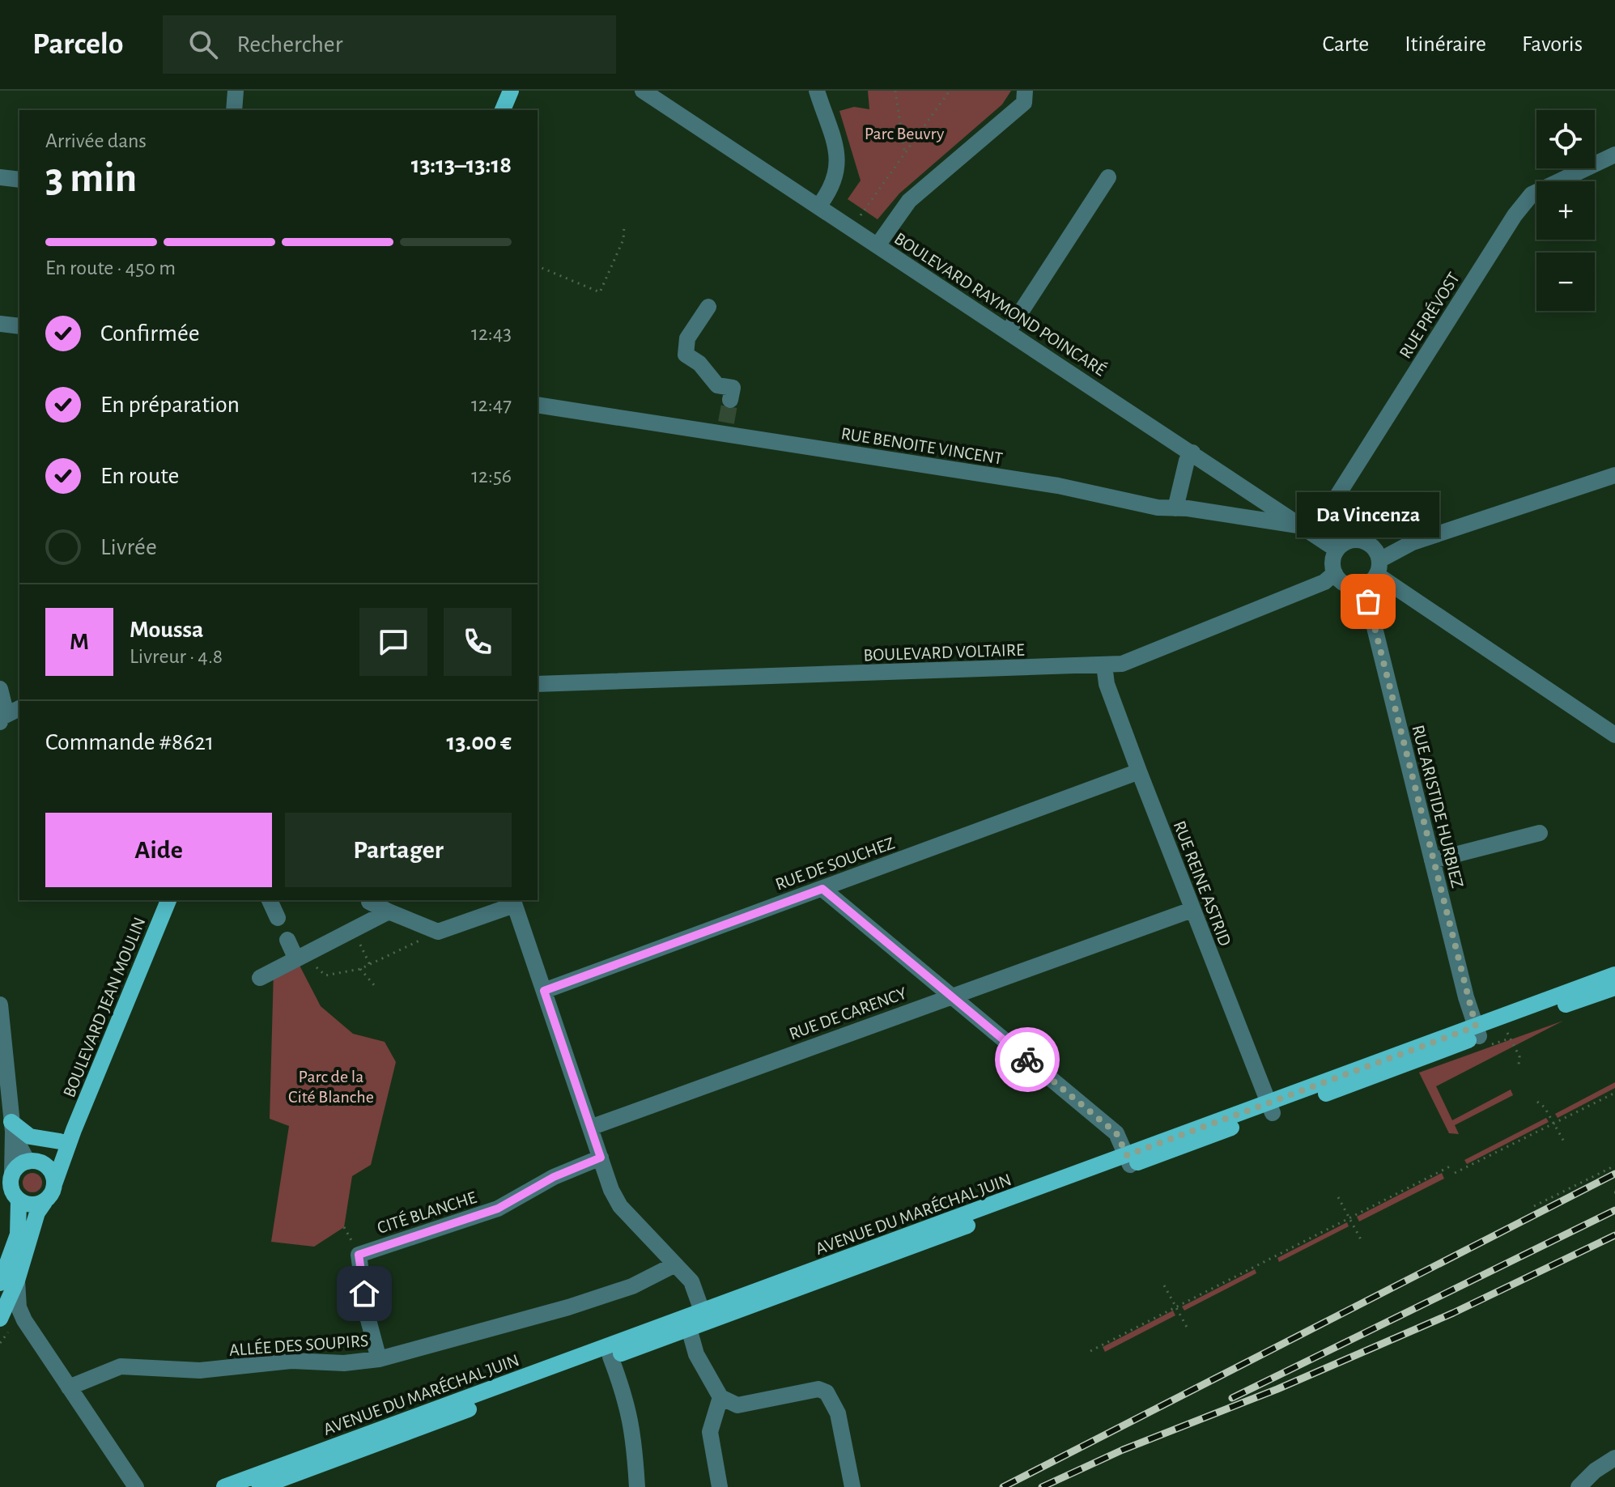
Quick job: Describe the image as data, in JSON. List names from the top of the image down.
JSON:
{
  "streets": {
    "main road": ["BOULEVARD JEAN MOULIN", "AVENUE DU MARÉCHAL JUIN"],
    "street": [
      "BOULEVARD RAYMOND POINCARÉ",
      "RUE PRÉVOST",
      "RUE BENOITE VINCENT",
      "BOULEVARD VOLTAIRE",
      "RUE ARISTIDE HURBIEZ",
      "RUE DE SOUCHEZ",
      "RUE REINE ASTRID",
      "RUE DE CARENCY",
      "CITÉ BLANCHE",
      "ALLÉE DES SOUPIRS"
    ]
  },
  "crossings": [
    ["BOULEVARD RAYMOND POINCARÉ", "RUE PRÉVOST"],
    ["BOULEVARD RAYMOND POINCARÉ", "RUE BENOITE VINCENT"],
    ["BOULEVARD RAYMOND POINCARÉ", "BOULEVARD VOLTAIRE"],
    ["BOULEVARD RAYMOND POINCARÉ", "RUE ARISTIDE HURBIEZ"],
    ["BOULEVARD VOLTAIRE", "RUE ARISTIDE HURBIEZ"],
    ["BOULEVARD VOLTAIRE", "RUE REINE ASTRID"],
    ["RUE ARISTIDE HURBIEZ", "AVENUE DU MARÉCHAL JUIN"],
    ["RUE DE SOUCHEZ", "RUE REINE ASTRID"],
    ["RUE REINE ASTRID", "RUE DE CARENCY"],
    ["RUE REINE ASTRID", "AVENUE DU MARÉCHAL JUIN"],
    ["CITÉ BLANCHE", "ALLÉE DES SOUPIRS"]
  ],
  "parks": ["Parc Beuvry", "Parc de la Cité Blanche"],
  "places": ["Da Vincenza"],
  "page": {
    "header": "Parcelo",
    "search": "Rechercher",
    "nav": ["Carte", "Itinéraire", "Favoris"],
    "map_buttons": ["+", "−"],
    "heading": ["3 min", "Arrivée dans", "13:13–13:18"],
    "panel": [
      "Moussa",
      "Livreur · 4.8",
      "Commande #8621",
      "13.00 €"
    ],
    "bar": "En route · 450 m",
    "list": [
      ["Confirmée", "12:43"],
      ["En préparation", "12:47"],
      ["En route", "12:56"],
      "Livrée"
    ],
    "bubble": "Da Vincenza",
    "round": "M",
    "buttons": ["Aide", "Partager"]
  }
}
